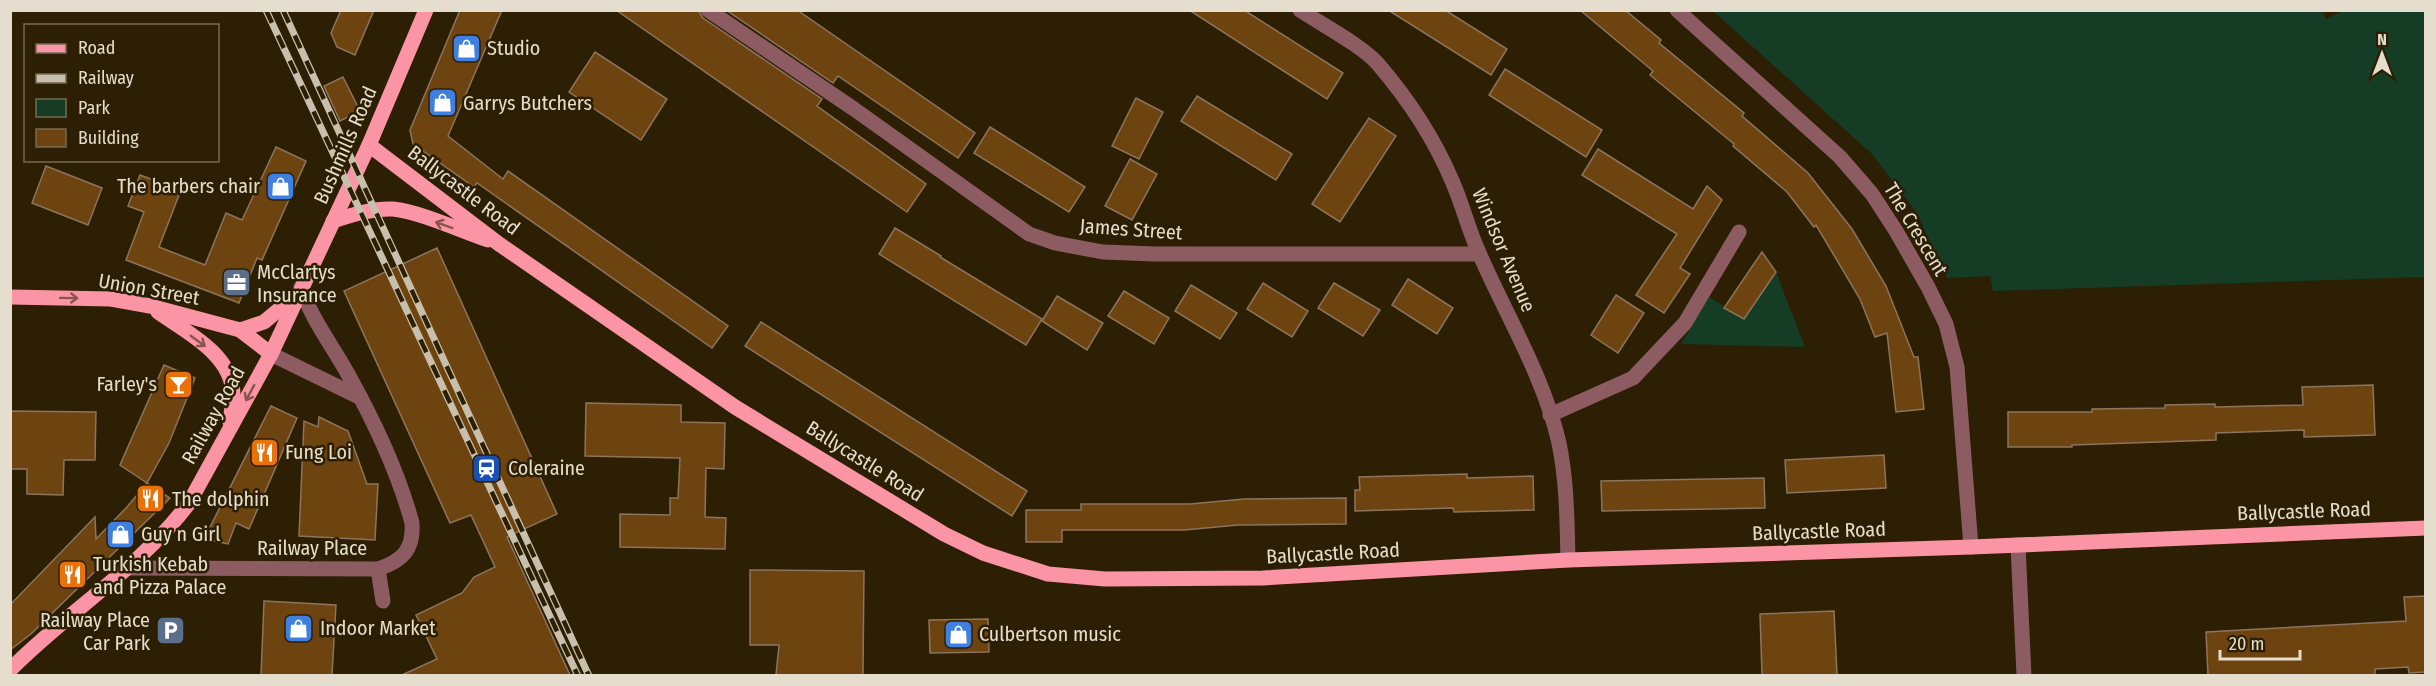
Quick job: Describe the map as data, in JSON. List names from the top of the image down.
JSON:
{
  "streets": {
    "main road": [
      "Bushmills Road",
      "Ballycastle Road",
      "Union Street",
      "Railway Road"
    ],
    "street": [
      "James Street",
      "The Crescent",
      "Windsor Avenue",
      "Railway Place"
    ]
  },
  "crossings": [
    ["Bushmills Road", "Ballycastle Road"],
    ["Bushmills Road", "Union Street"],
    ["Bushmills Road", "Railway Road"],
    ["Ballycastle Road", "The Crescent"],
    ["Ballycastle Road", "Windsor Avenue"],
    ["James Street", "Windsor Avenue"],
    ["Union Street", "Railway Road"],
    ["Railway Road", "Railway Place"]
  ],
  "one_way": ["Union Street"],
  "places": {
    "shop": [
      "Studio",
      "Garrys Butchers",
      "The barbers chair",
      "Guy n Girl",
      "Indoor Market",
      "Culbertson music"
    ],
    "office": ["McClartys Insurance"],
    "bar": ["Farley's"],
    "restaurant": ["Fung Loi", "The dolphin", "Turkish Kebab and Pizza Palace"],
    "station": ["Coleraine"],
    "parking": ["Railway Place Car Park"]
  },
  "legend": [
    "Road",
    "Railway",
    "Park",
    "Building"
  ],
  "scale_bar": "20 m",
  "north": "top"
}
